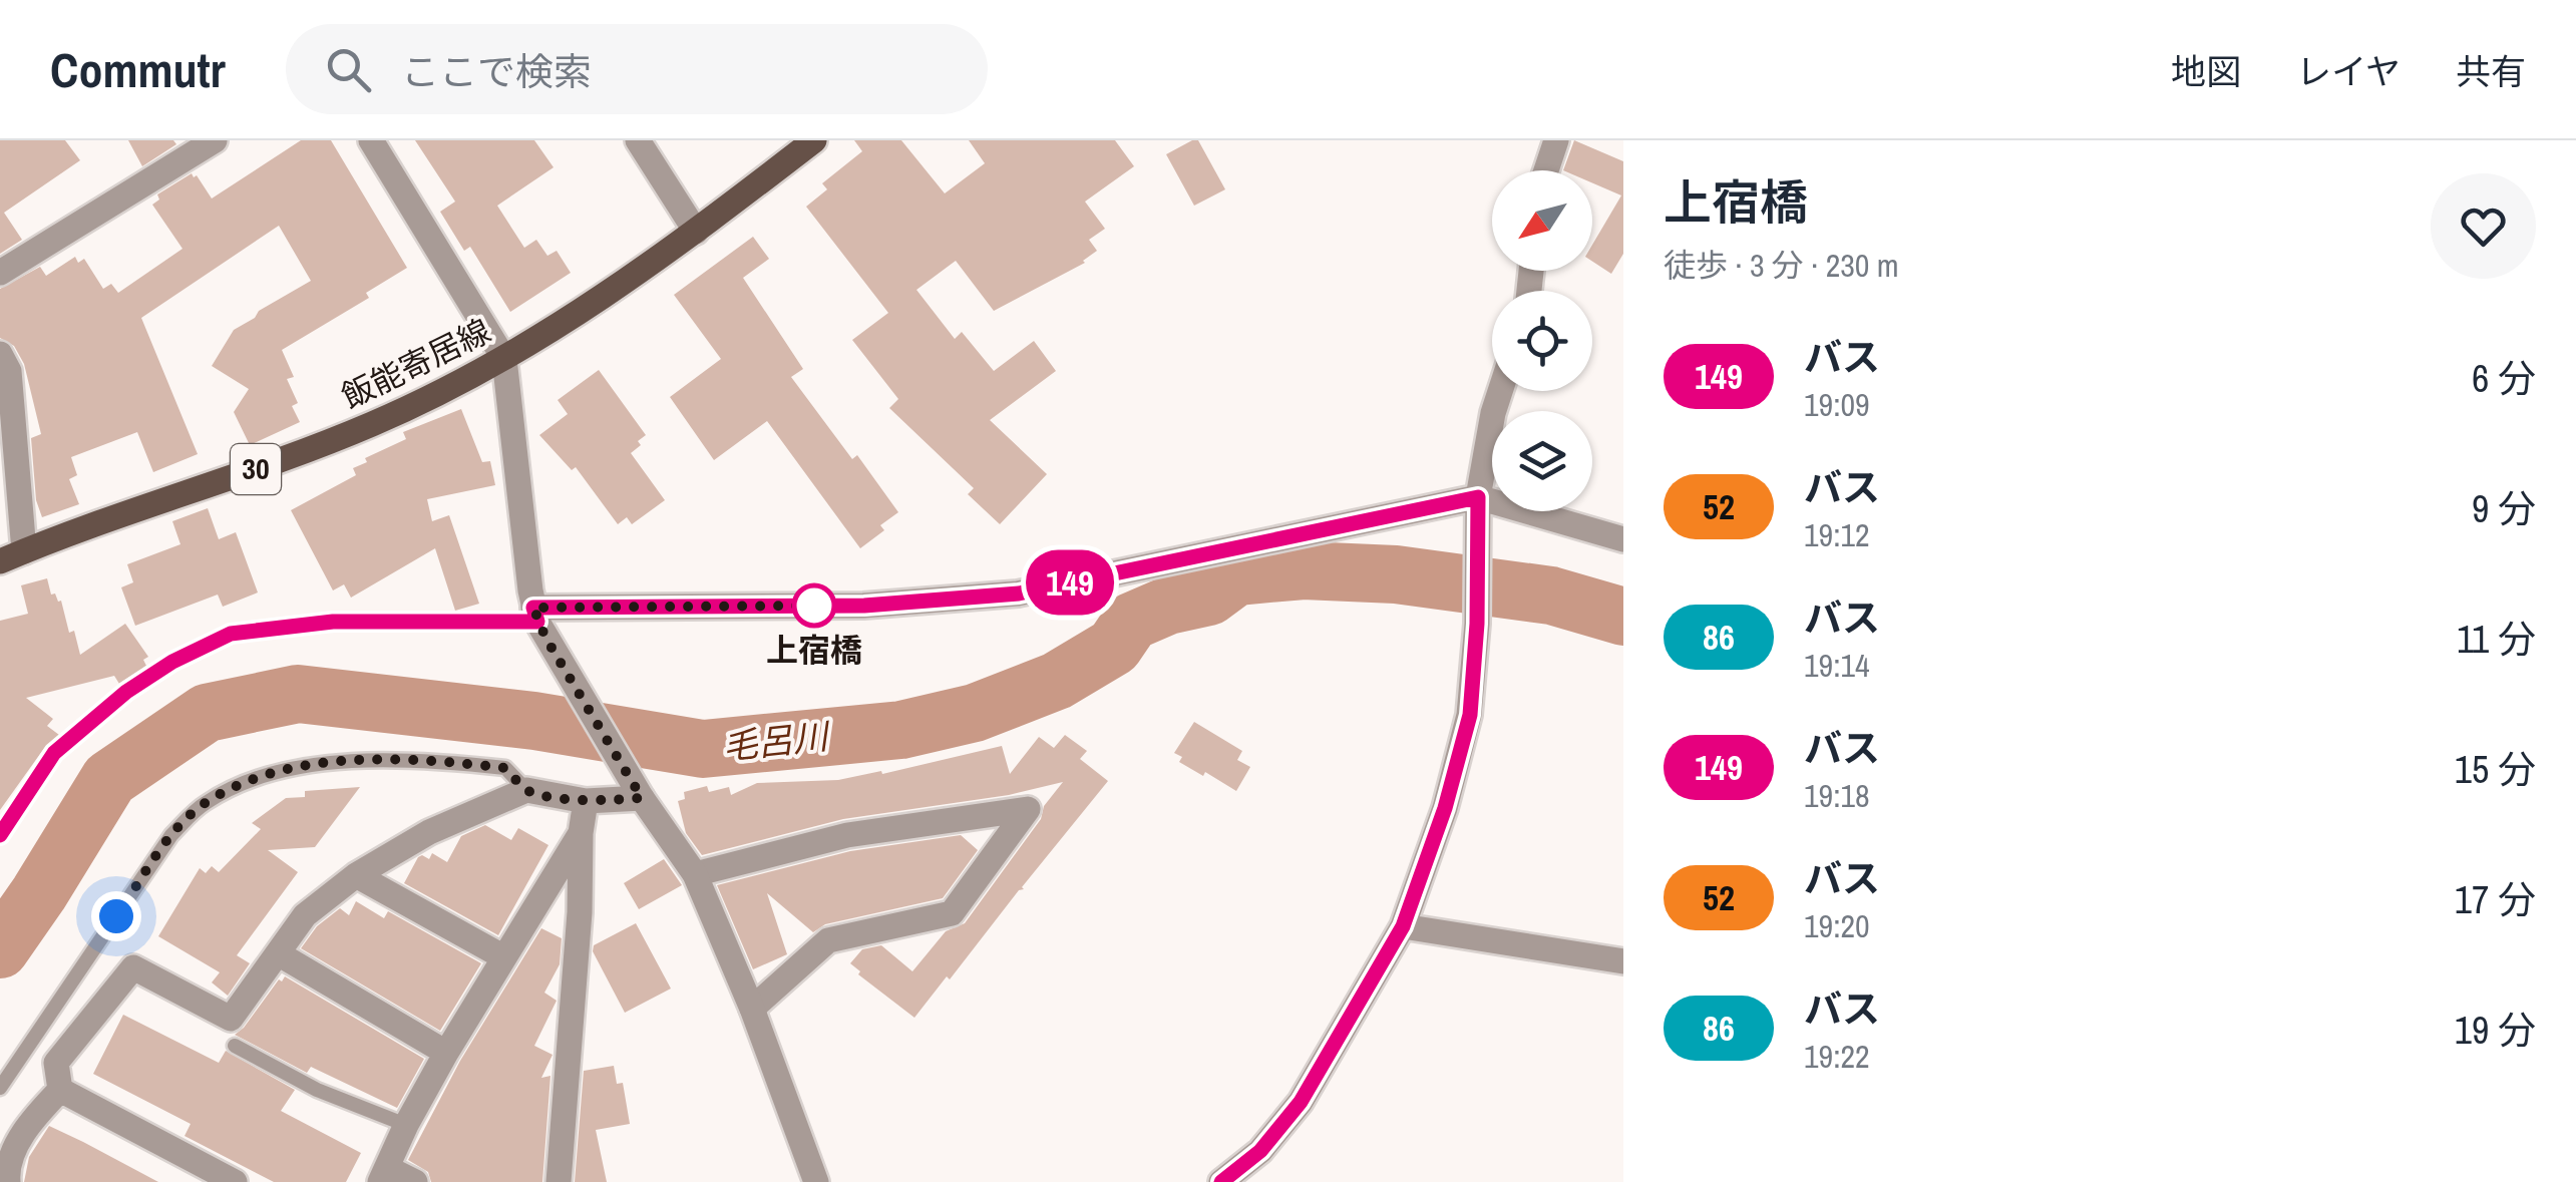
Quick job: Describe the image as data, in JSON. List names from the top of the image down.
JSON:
{
  "streets": {
    "main road": ["飯能寄居線", "30"]
  },
  "water": ["毛呂川"],
  "places": ["上宿橋"],
  "lines": ["bus line 149"],
  "north": "bottom left",
  "page": {
    "header": "Commutr",
    "search": "ここで検索",
    "nav": ["地図", "レイヤ", "共有"],
    "on_map": "149",
    "heading": ["上宿橋", "徒歩 · 3 分 · 230 m"],
    "list": [
      {
        "mark": "149",
        "name": "バス",
        "note": "19:09",
        "value": "6 分"
      },
      {
        "mark": "52",
        "name": "バス",
        "note": "19:12",
        "value": "9 分"
      },
      {
        "mark": "86",
        "name": "バス",
        "note": "19:14",
        "value": "11 分"
      },
      {
        "mark": "149",
        "name": "バス",
        "note": "19:18",
        "value": "15 分"
      },
      {
        "mark": "52",
        "name": "バス",
        "note": "19:20",
        "value": "17 分"
      },
      {
        "mark": "86",
        "name": "バス",
        "note": "19:22",
        "value": "19 分"
      }
    ]
  }
}
